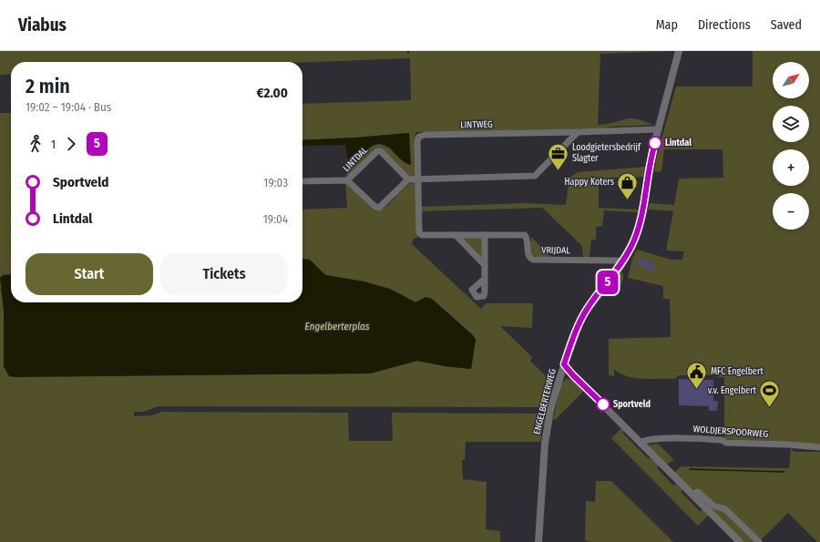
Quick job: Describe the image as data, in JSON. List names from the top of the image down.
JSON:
{
  "streets": {
    "street": [
      "LINTWEG",
      "LINTDAL",
      "VRIJDAL",
      "ENGELBERTERWEG",
      "WOLDJERSPOORWEG"
    ]
  },
  "crossings": [
    ["LINTWEG", "VRIJDAL"],
    ["VRIJDAL", "ENGELBERTERWEG"]
  ],
  "water": ["Engelberterplas"],
  "places": {
    "other": ["Lintdal", "Sportveld"],
    "office": ["Loodgietersbedrijf Slagter"],
    "shop": ["Happy Koters"],
    "public building": ["MFC Engelbert"],
    "sports": ["v.v. Engelbert"]
  },
  "lines": ["bus line 5"],
  "north": "top right",
  "page": {
    "header": "Viabus",
    "nav": ["Map", "Directions", "Saved"],
    "on_map": "5",
    "map_buttons": ["+", "−"],
    "heading": ["2 min", "19:02 – 19:04 · Bus", "€2.00"],
    "legs": ["1", "5"],
    "list": [
      {
        "name": "Sportveld",
        "value": "19:03"
      },
      {
        "name": "Lintdal",
        "value": "19:04"
      }
    ],
    "buttons": ["Start", "Tickets"]
  }
}
